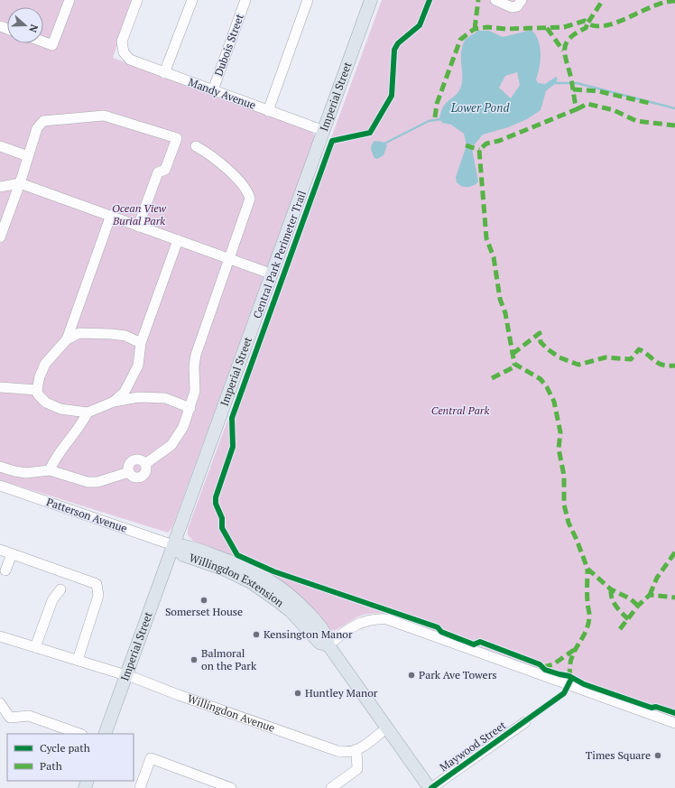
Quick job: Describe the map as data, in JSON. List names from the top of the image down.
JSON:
{
  "streets": {
    "main road": ["Imperial Street", "Willingdon Extension"],
    "street": [
      "Dubois Street",
      "Mandy Avenue",
      "Patterson Avenue",
      "Willingdon Avenue",
      "Maywood Street"
    ],
    "cycle path": ["Central Park Perimeter Trail"]
  },
  "crossings": [
    ["Dubois Street", "Mandy Avenue"],
    ["Mandy Avenue", "Imperial Street"],
    ["Imperial Street", "Patterson Avenue"],
    ["Imperial Street", "Willingdon Extension"],
    ["Imperial Street", "Willingdon Avenue"],
    ["Patterson Avenue", "Willingdon Extension"]
  ],
  "water": ["Lower Pond"],
  "parks": ["Ocean View Burial Park", "Central Park"],
  "places": [
    "Somerset House",
    "Kensington Manor",
    "Balmoral on the Park",
    "Park Ave Towers",
    "Huntley Manor",
    "Times Square"
  ],
  "legend": ["Cycle path", "Path"],
  "north": "right"
}
